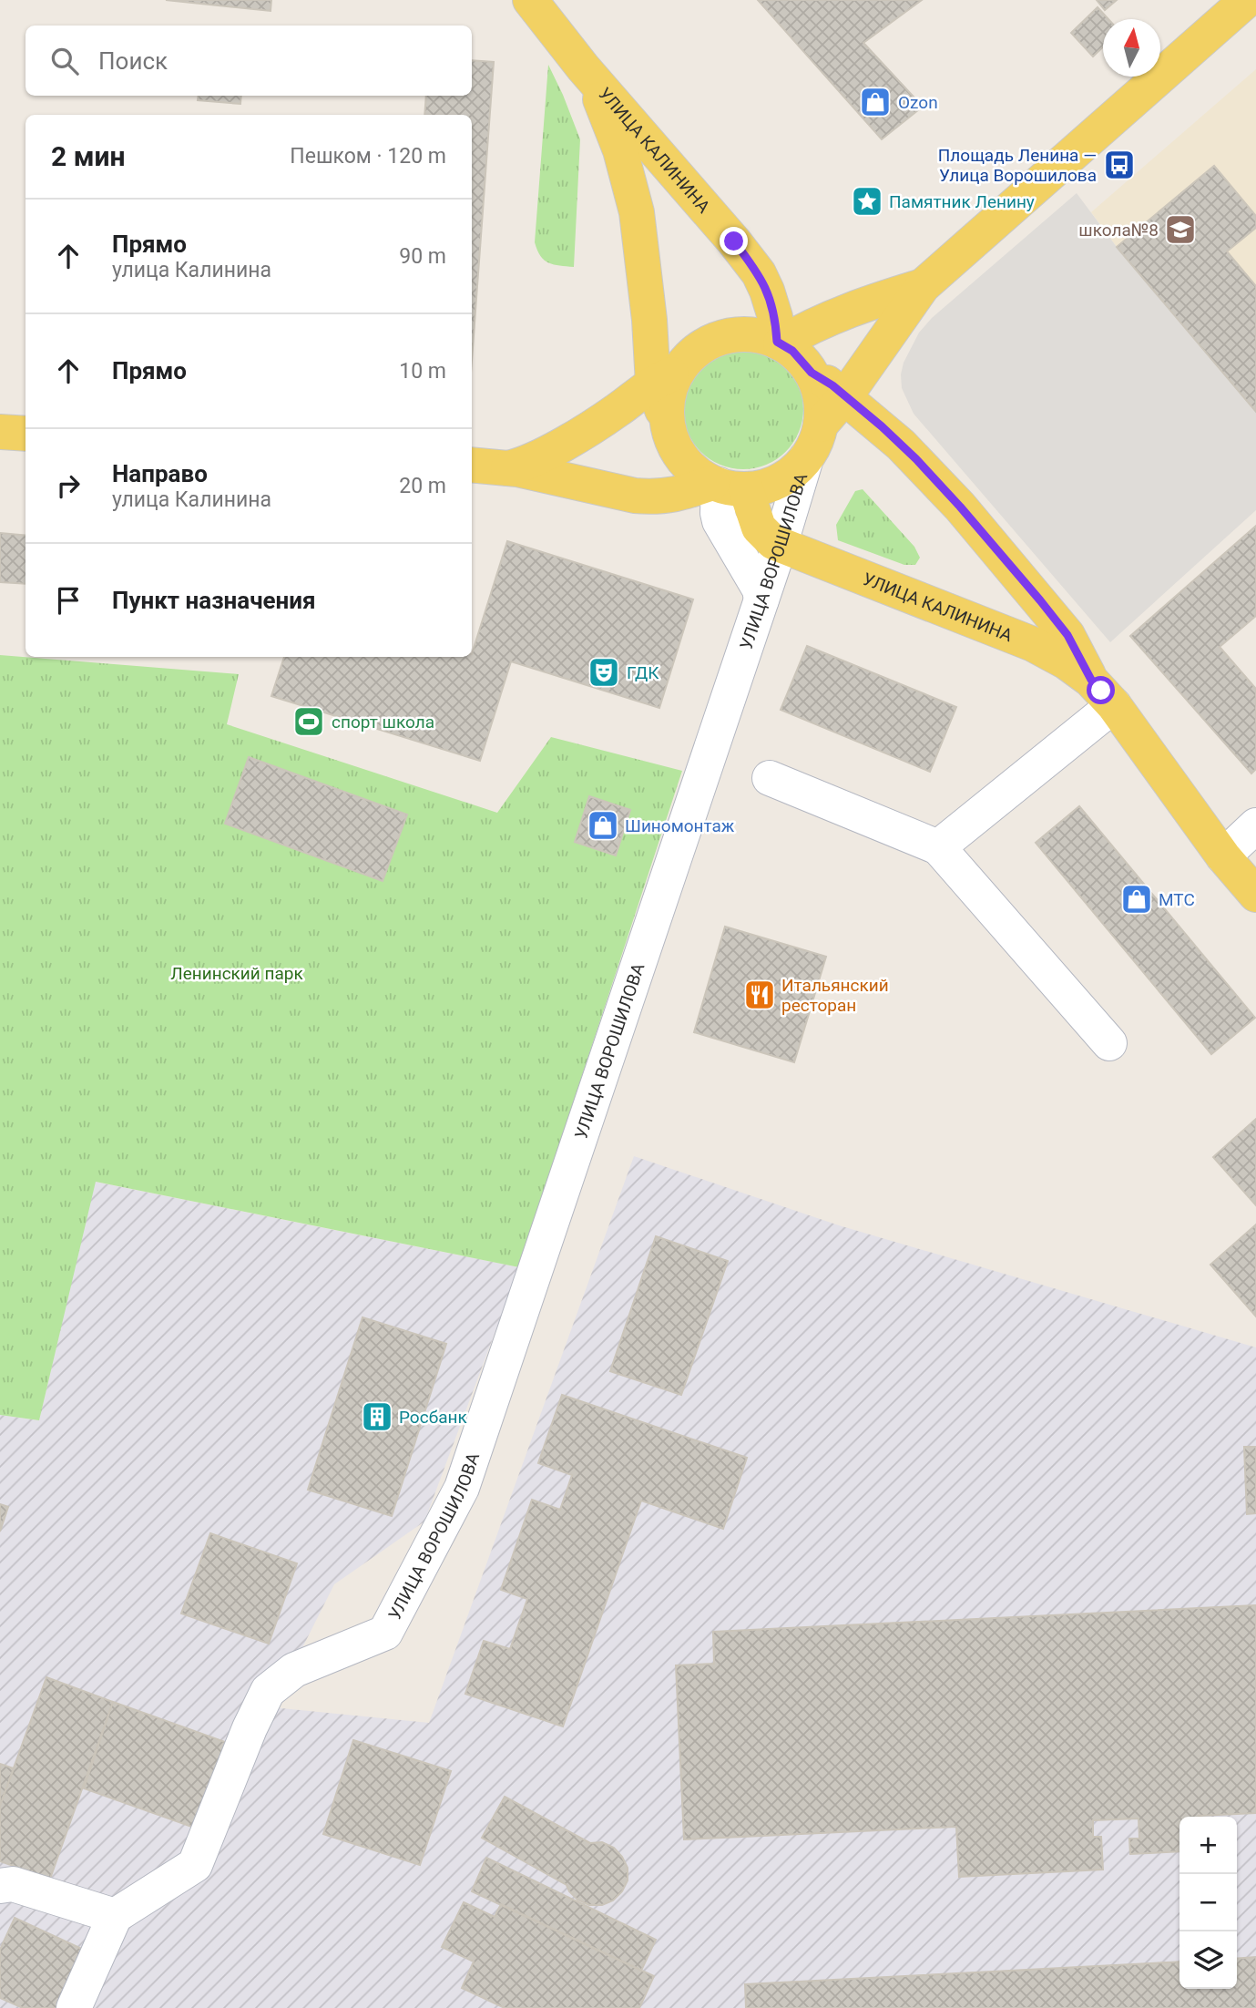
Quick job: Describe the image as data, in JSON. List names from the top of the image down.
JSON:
{
  "streets": {
    "main road": ["УЛИЦА КАЛИНИНА"],
    "street": ["УЛИЦА ВОРОШИЛОВА"]
  },
  "crossings": [
    ["УЛИЦА КАЛИНИНА", "УЛИЦА ВОРОШИЛОВА"]
  ],
  "parks": ["Ленинский парк"],
  "places": {
    "shop": ["Ozon", "Шиномонтаж", "МТС"],
    "bus stop": ["Площадь Ленина — Улица Ворошилова"],
    "place": ["Памятник Ленину"],
    "school or university": ["школа№8"],
    "theatre": ["ГДК"],
    "sports": ["спорт школа"],
    "restaurant": ["Итальянский ресторан"],
    "building": ["Росбанк"]
  },
  "north": "top",
  "page": {
    "search": "Поиск",
    "heading": ["2 мин", "Пешком · 120 m"],
    "list": [
      ["Прямо", "улица Калинина", "90 m"],
      ["Прямо", "10 m"],
      ["Направо", "улица Калинина", "20 m"],
      "Пункт назначения"
    ],
    "map_buttons": ["+", "−"]
  }
}
